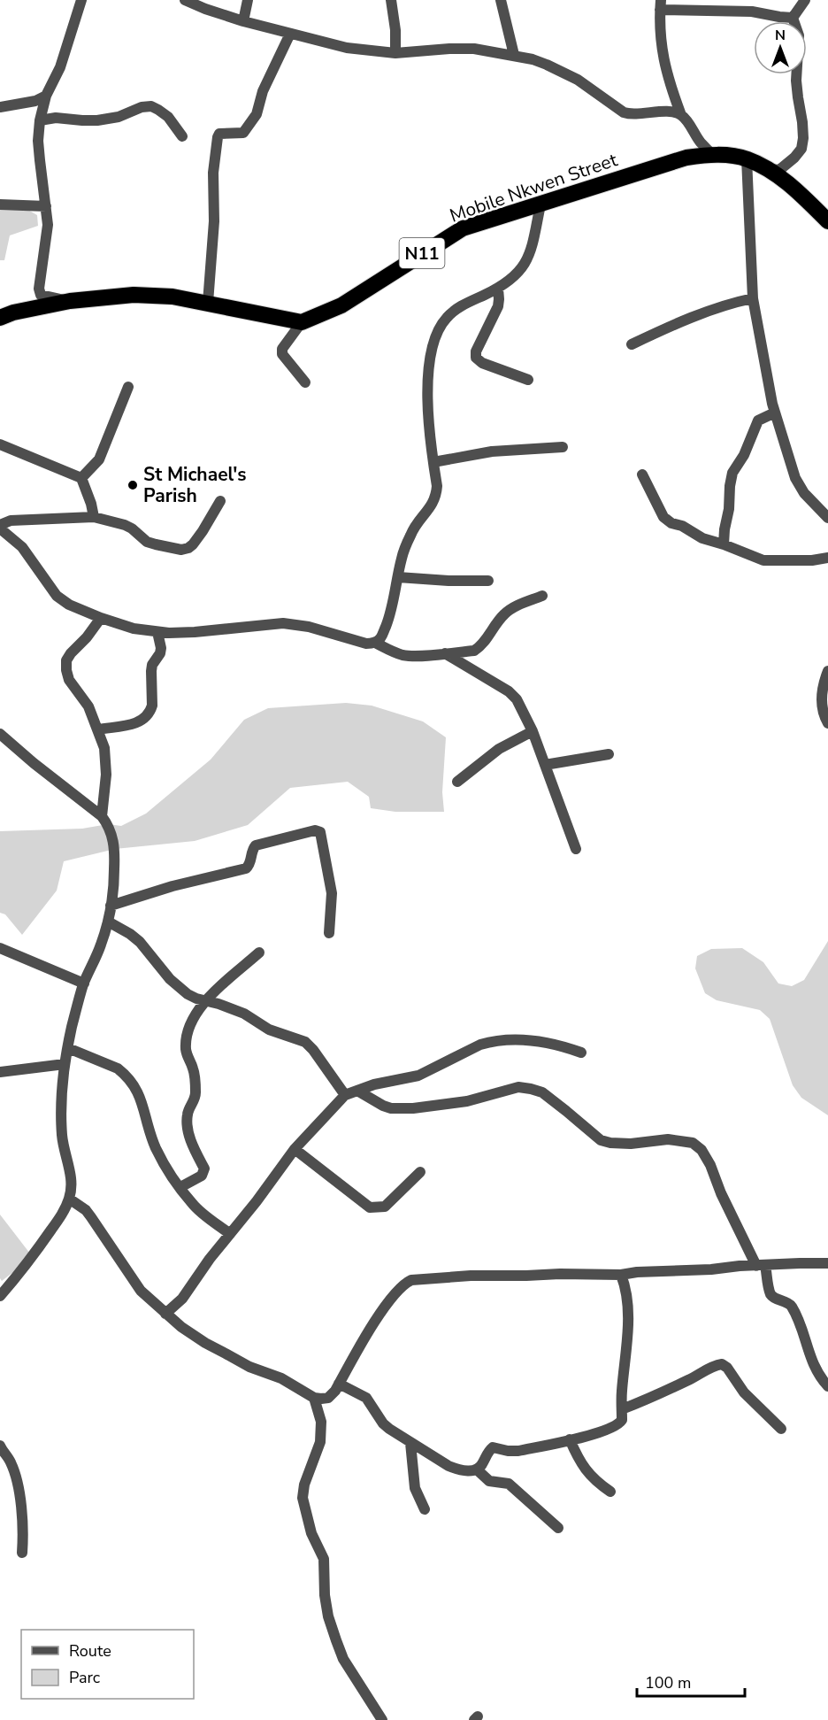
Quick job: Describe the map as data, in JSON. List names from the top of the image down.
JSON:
{
  "streets": {
    "highway": ["Mobile Nkwen Street", "N11"]
  },
  "places": ["St Michael's Parish"],
  "legend": ["Route", "Parc"],
  "scale_bar": "100 m",
  "north": "top"
}
